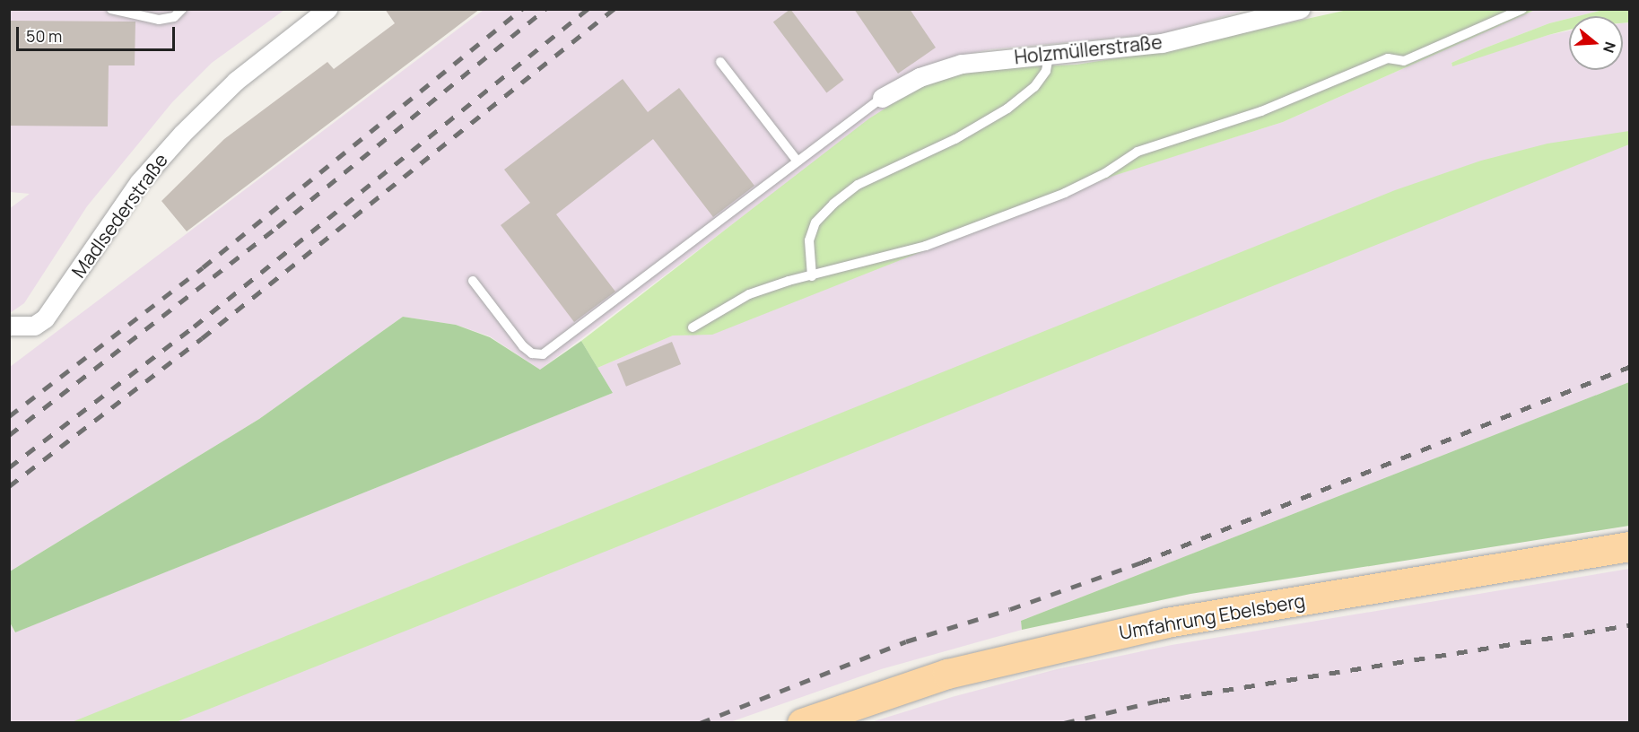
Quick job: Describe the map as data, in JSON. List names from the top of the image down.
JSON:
{
  "streets": {
    "main road": ["Umfahrung Ebelsberg"],
    "street": ["Holzmüllerstraße", "Madlsederstraße"]
  },
  "scale_bar": "50 m",
  "north": "right"
}
